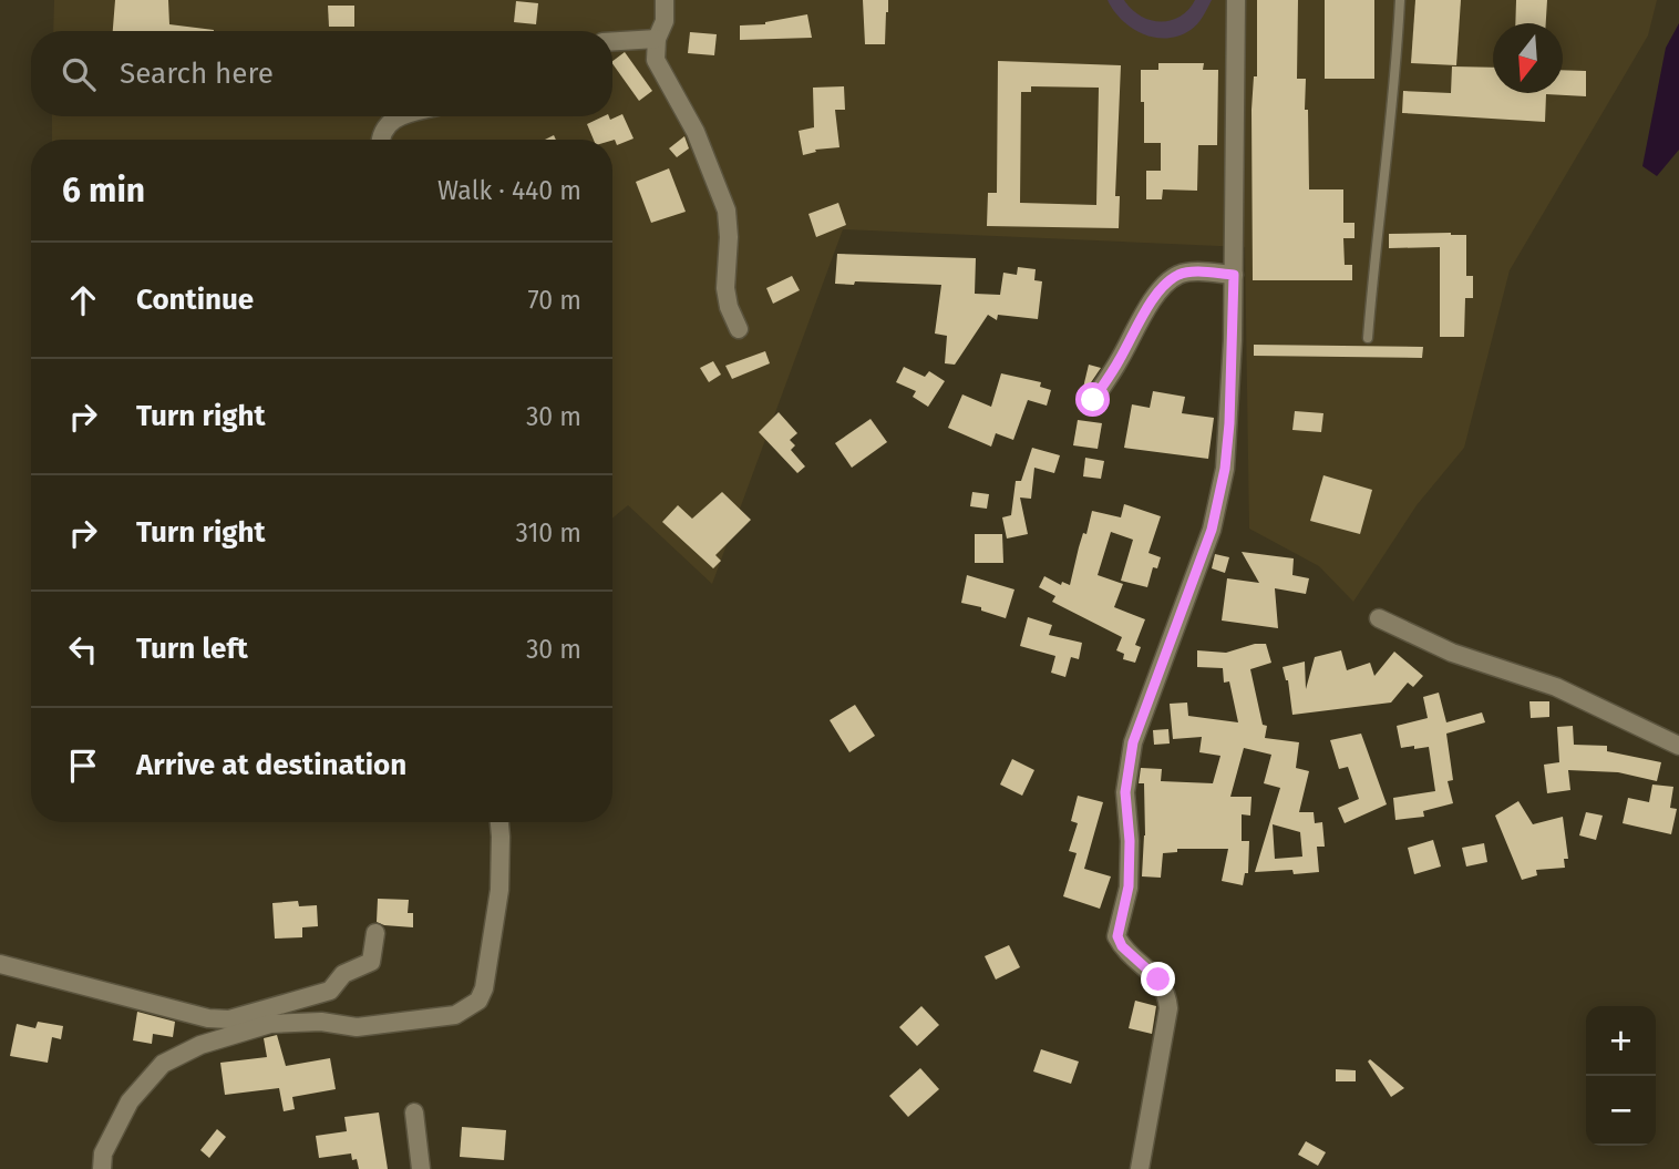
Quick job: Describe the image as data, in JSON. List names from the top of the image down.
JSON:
{
  "north": "bottom",
  "page": {
    "search": "Search here",
    "heading": ["6 min", "Walk · 440 m"],
    "list": [
      ["Continue", "70 m"],
      ["Turn right", "30 m"],
      ["Turn right", "310 m"],
      ["Turn left", "30 m"],
      "Arrive at destination"
    ],
    "map_buttons": ["+", "−"]
  }
}
